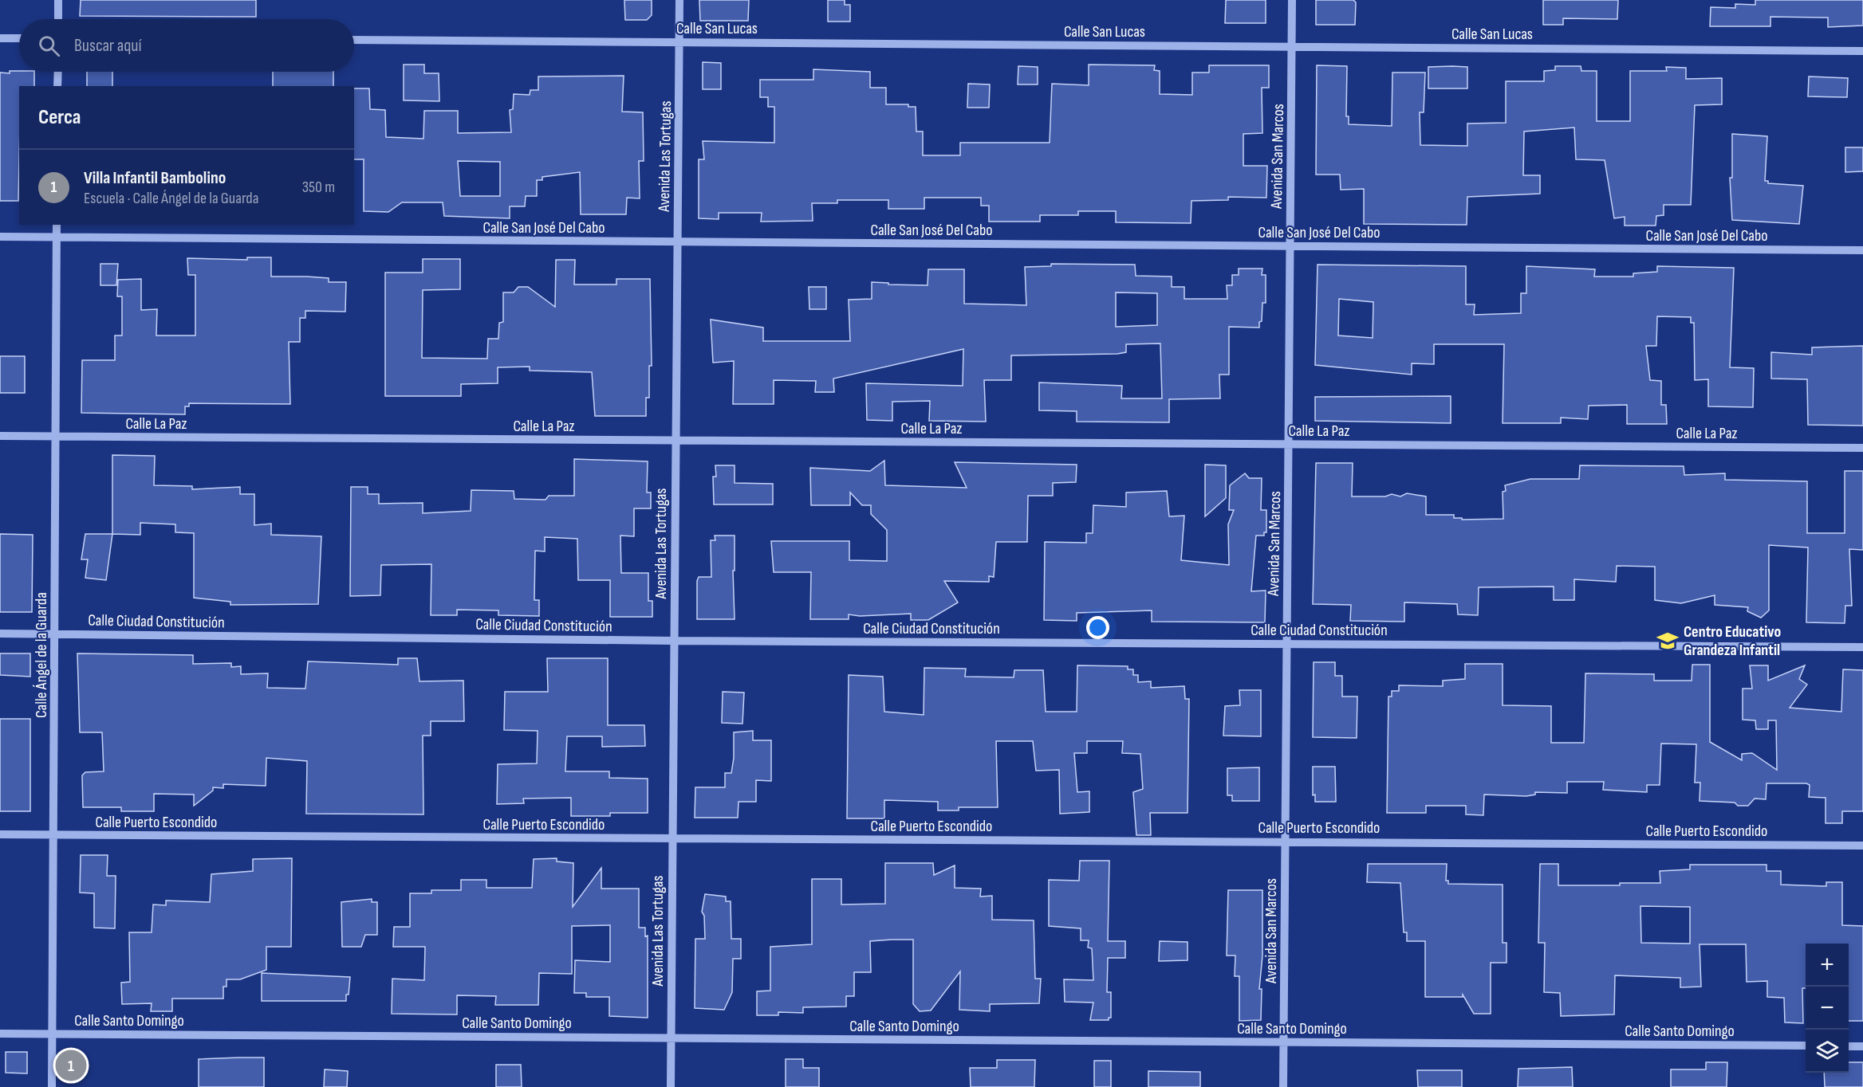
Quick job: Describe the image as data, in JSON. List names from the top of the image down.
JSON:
{
  "streets": {
    "street": [
      "Calle San Lucas",
      "Avenida Las Tortugas",
      "Avenida San Marcos",
      "Calle San José Del Cabo",
      "Calle La Paz",
      "Calle Ciudad Constitución",
      "Calle Ángel de la Guarda",
      "Calle Puerto Escondido",
      "Calle Santo Domingo"
    ]
  },
  "crossings": [
    ["Calle San Lucas", "Avenida Las Tortugas"],
    ["Calle San Lucas", "Avenida San Marcos"],
    ["Avenida Las Tortugas", "Calle San José Del Cabo"],
    ["Avenida Las Tortugas", "Calle La Paz"],
    ["Avenida Las Tortugas", "Calle Ciudad Constitución"],
    ["Avenida Las Tortugas", "Calle Puerto Escondido"],
    ["Avenida Las Tortugas", "Calle Santo Domingo"],
    ["Avenida San Marcos", "Calle San José Del Cabo"],
    ["Avenida San Marcos", "Calle La Paz"],
    ["Avenida San Marcos", "Calle Ciudad Constitución"],
    ["Avenida San Marcos", "Calle Puerto Escondido"],
    ["Avenida San Marcos", "Calle Santo Domingo"],
    ["Calle San José Del Cabo", "Calle Ángel de la Guarda"],
    ["Calle La Paz", "Calle Ángel de la Guarda"],
    ["Calle Ciudad Constitución", "Calle Ángel de la Guarda"],
    ["Calle Ángel de la Guarda", "Calle Puerto Escondido"],
    ["Calle Ángel de la Guarda", "Calle Santo Domingo"]
  ],
  "places": {
    "school or university": ["Centro Educativo Grandeza Infantil"]
  },
  "page": {
    "search": "Buscar aquí",
    "heading": "Cerca",
    "list": [
      {
        "mark": "1",
        "name": "Villa Infantil Bambolino",
        "note": "Escuela · Calle Ángel de la Guarda",
        "value": "350 m"
      }
    ],
    "map_buttons": ["+", "−"],
    "pins": "1"
  }
}
